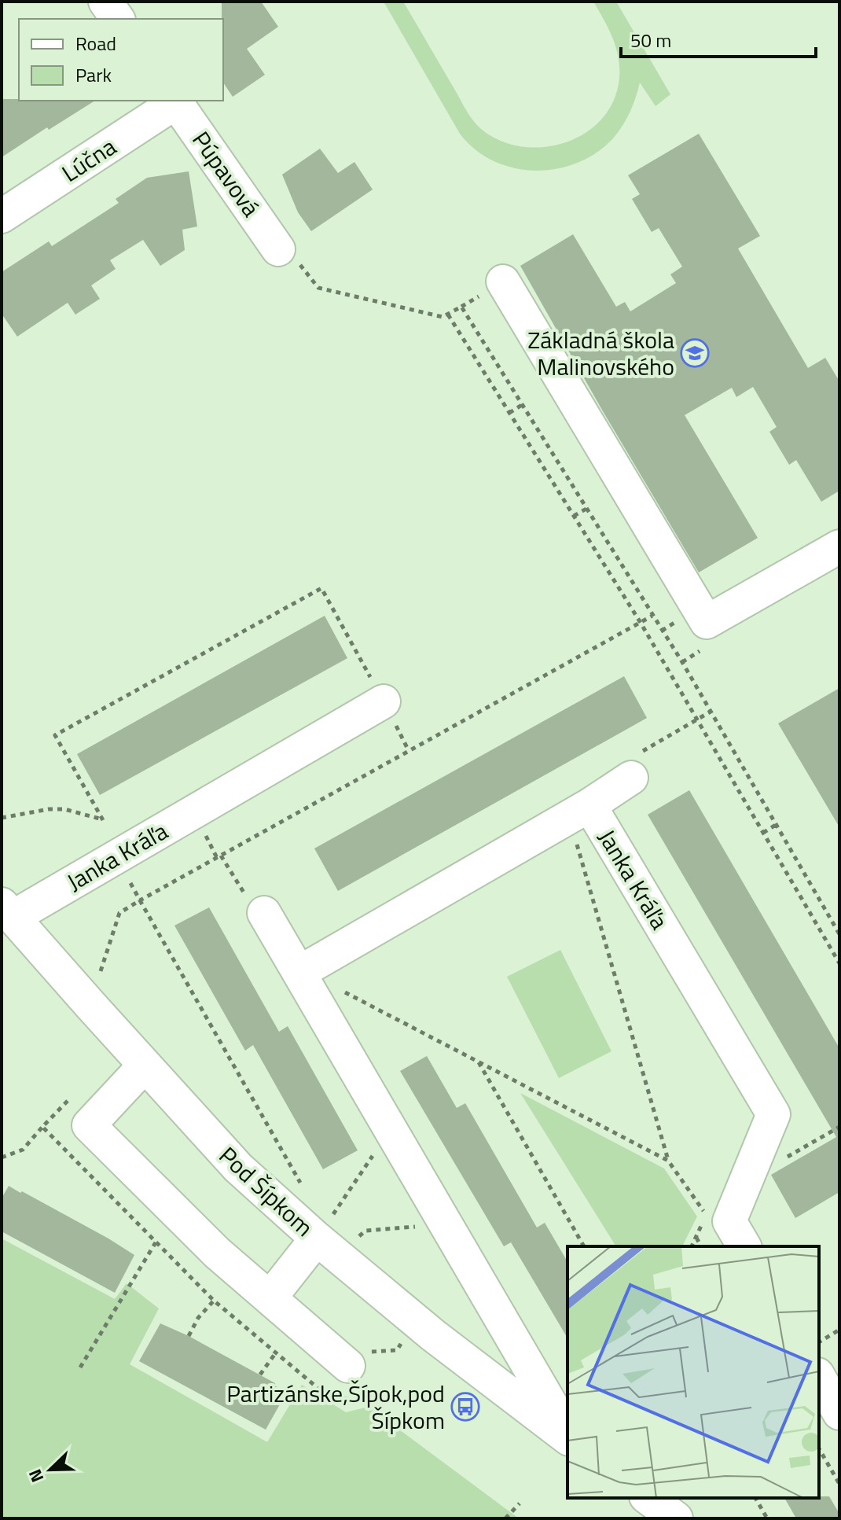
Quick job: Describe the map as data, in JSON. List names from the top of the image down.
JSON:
{
  "streets": {
    "street": [
      "Lúčna",
      "Púpavová",
      "Janka Kráľa",
      "Pod Šípkom"
    ]
  },
  "crossings": [
    ["Lúčna", "Púpavová"],
    ["Janka Kráľa", "Pod Šípkom"]
  ],
  "places": {
    "school or university": ["Základná škola Malinovského"],
    "bus stop": ["Partizánske,Šípok,pod Šípkom"]
  },
  "legend": ["Road", "Park"],
  "scale_bar": "50 m",
  "north": "bottom left"
}
